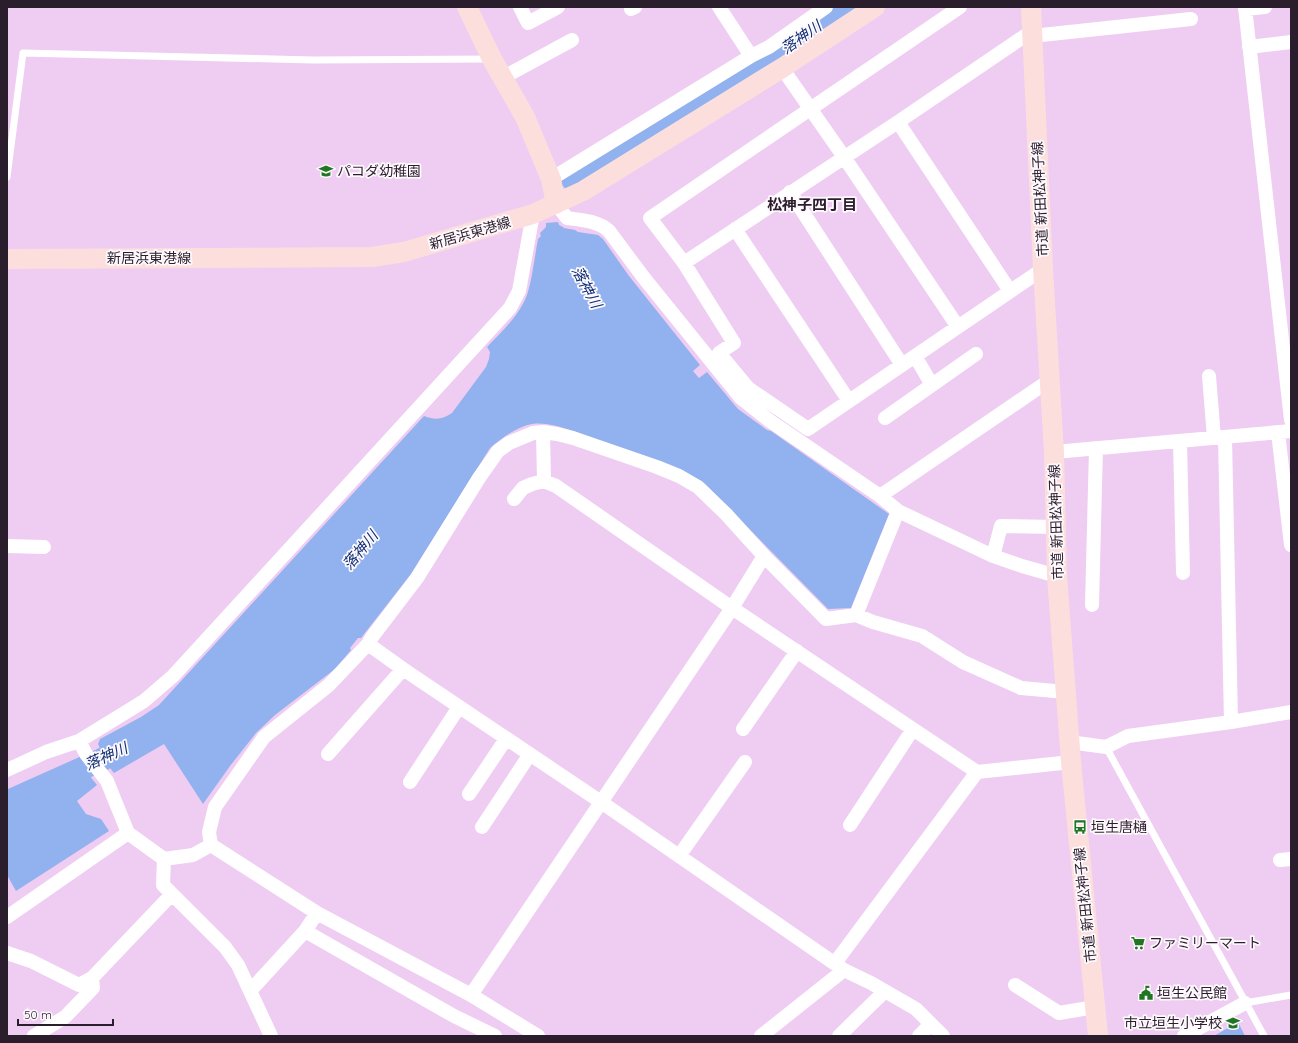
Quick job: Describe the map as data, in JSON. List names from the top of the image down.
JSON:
{
  "streets": {
    "street": ["市道 新田松神子線", "新居浜東港線"]
  },
  "districts": ["松神子四丁目"],
  "water": ["落神川"],
  "places": {
    "school or university": ["パコダ幼稚園", "市立垣生小学校"],
    "bus stop": ["垣生唐樋"],
    "supermarket": ["ファミリーマート"],
    "public building": ["垣生公民館"]
  },
  "scale_bar": "50 m"
}
